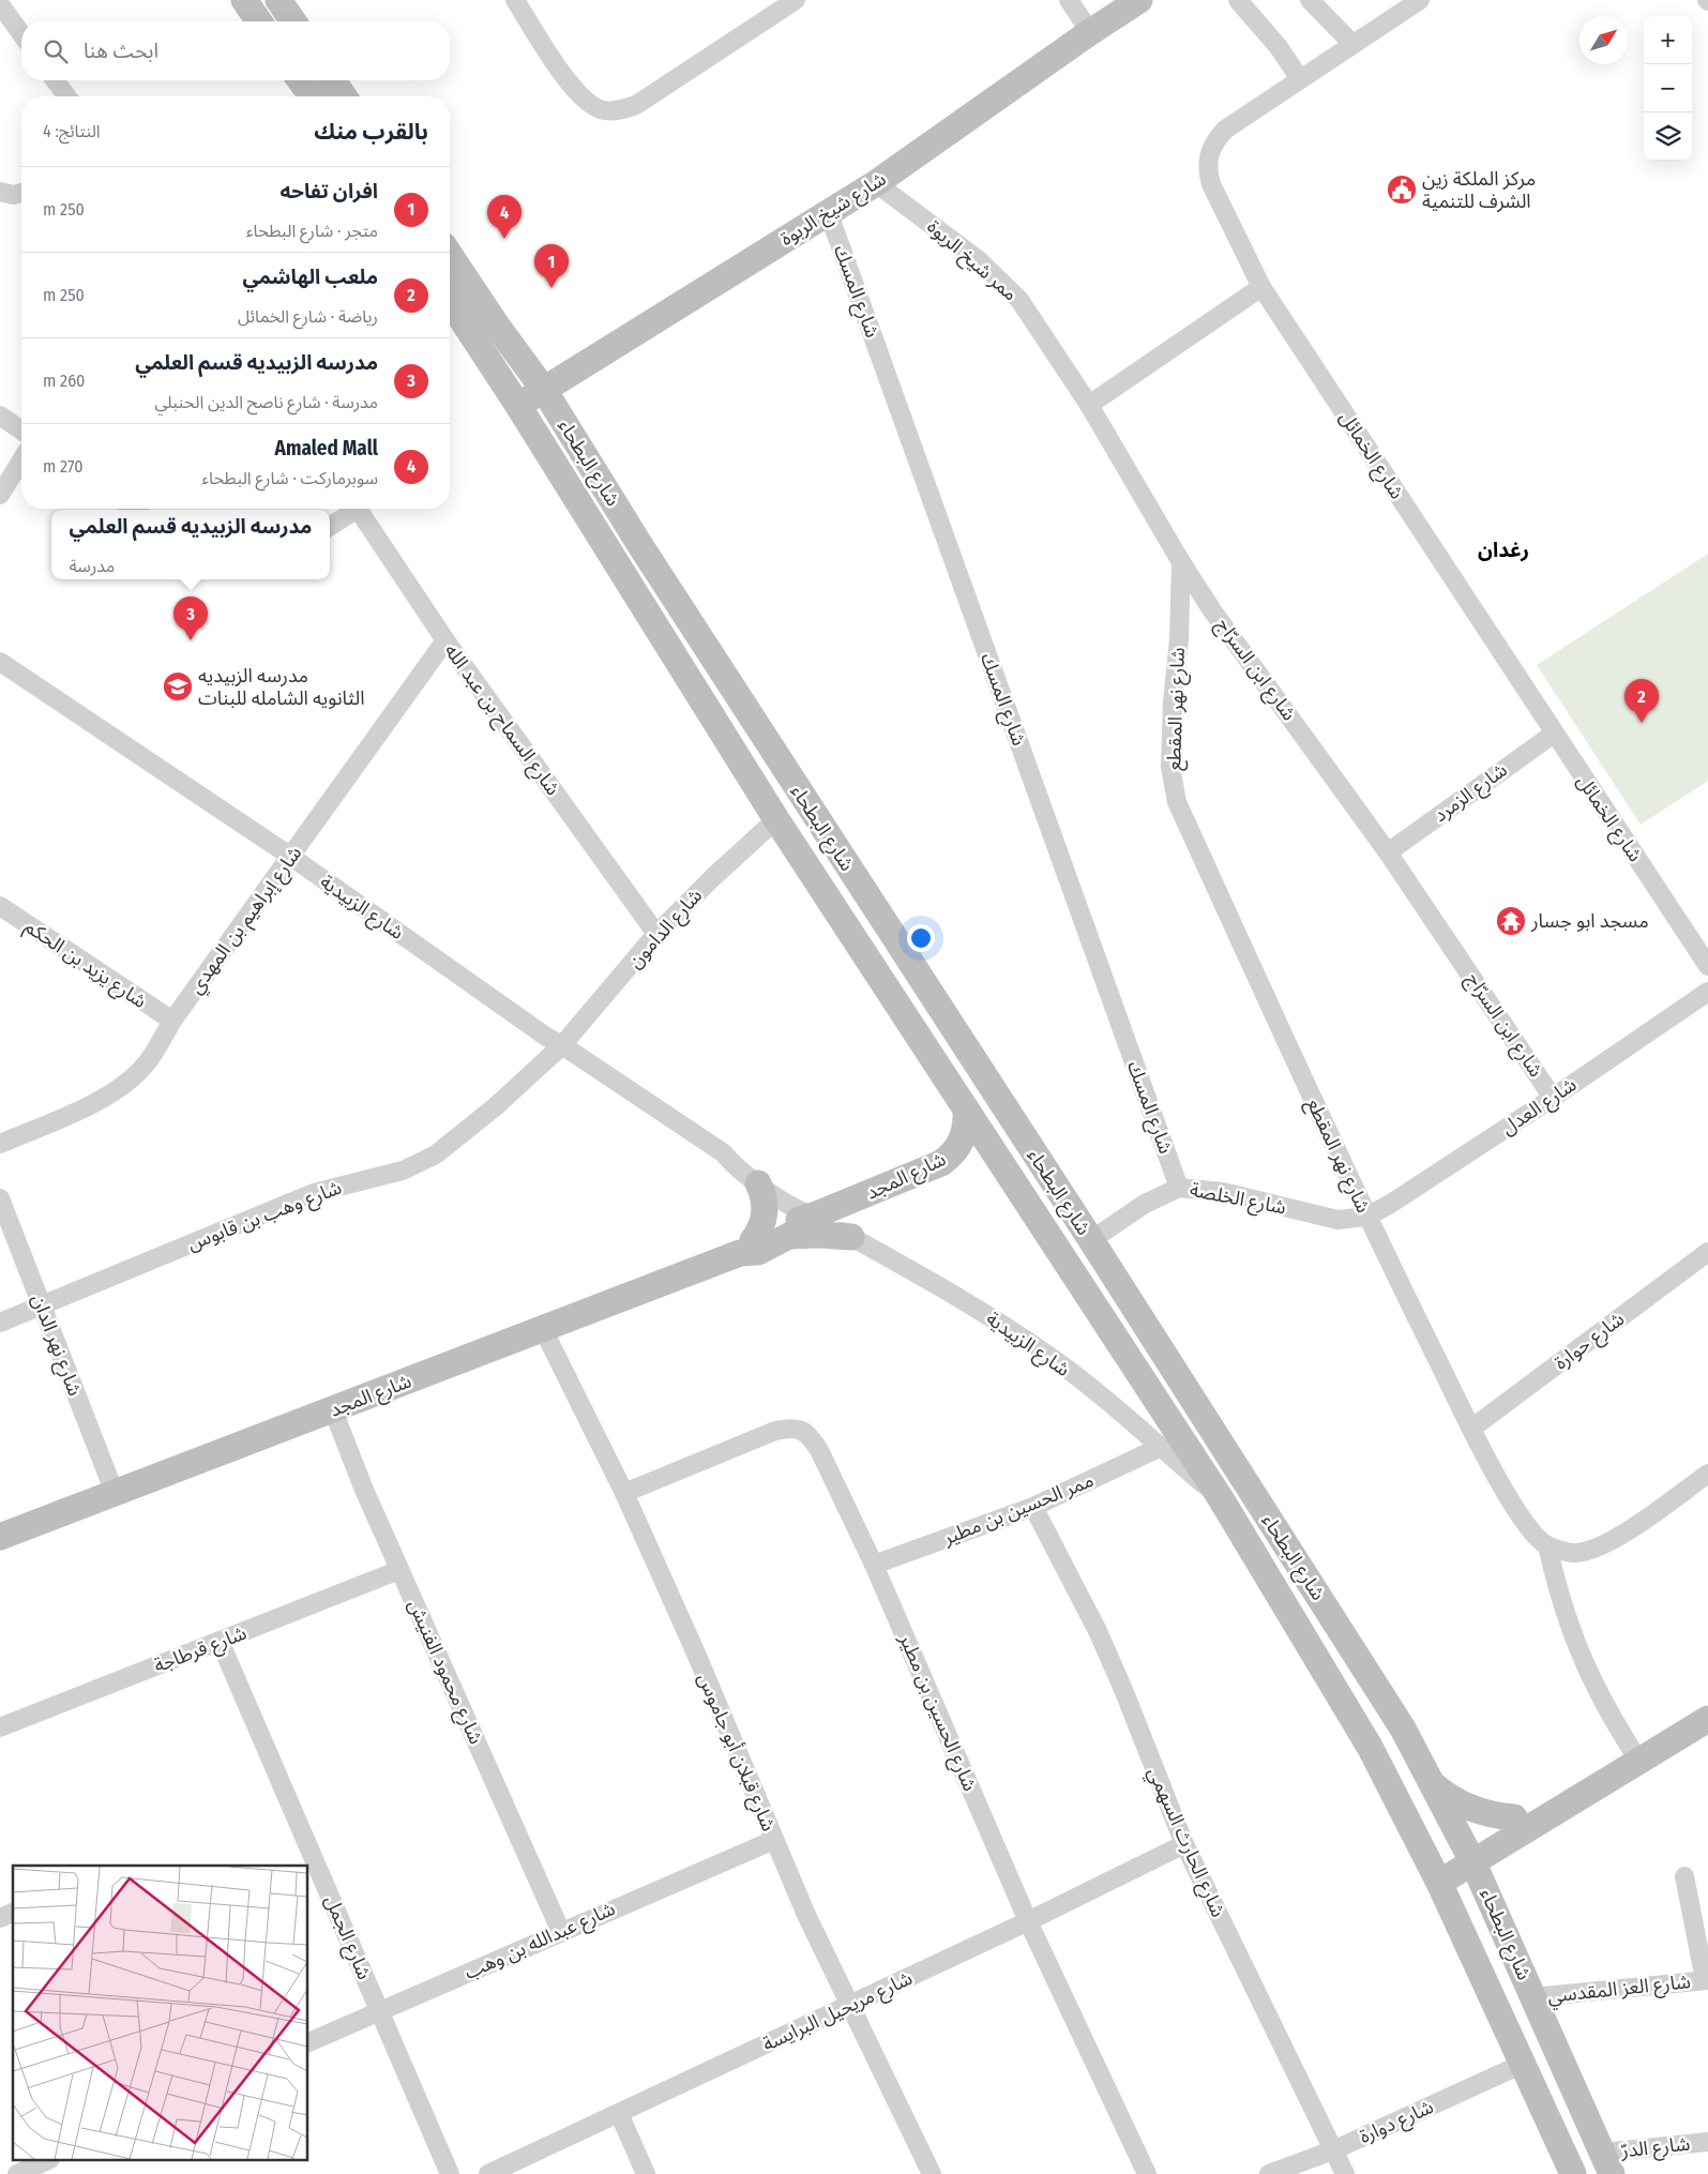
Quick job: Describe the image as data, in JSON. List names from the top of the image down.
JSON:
{
  "streets": {
    "street": [
      "شارع شيخ الربوة",
      "ممر شيخ الربوة",
      "شارع المسك",
      "شارع الخمائل",
      "شارع البطحاء",
      "شارع ابن السرّاج",
      "شارع نهر المقطع",
      "شارع السماح بن عبد الله",
      "شارع الزمرد",
      "شارع الزبيدية",
      "شارع إبراهيم بن المهدي",
      "شارع الدامون",
      "شارع يزيد بن الحكم",
      "شارع العدل",
      "شارع المجد",
      "شارع الخلصة",
      "شارع وهب بن قابوس",
      "شارع حوارة",
      "شارع نهر الدان",
      "ممر الحسين بن مطير",
      "شارع قرطاجة",
      "شارع محمود الفنيش",
      "شارع الحسين بن مطير",
      "شارع قبلان أبو جاموس",
      "شارع الحارث السهمي",
      "شارع الجمل",
      "شارع عبدالله بن وهب",
      "شارع العز المقدسي",
      "شارع مريحيل البرايسة",
      "شارع دوارة",
      "شارع الدرّ"
    ]
  },
  "crossings": [
    ["شارع شيخ الربوة", "ممر شيخ الربوة"],
    ["شارع شيخ الربوة", "شارع المسك"],
    ["شارع شيخ الربوة", "شارع البطحاء"],
    ["ممر شيخ الربوة", "شارع ابن السرّاج"],
    ["شارع المسك", "شارع الخلصة"],
    ["شارع الخمائل", "شارع الزمرد"],
    ["شارع البطحاء", "شارع الزبيدية"],
    ["شارع البطحاء", "شارع الدامون"],
    ["شارع البطحاء", "شارع المجد"],
    ["شارع البطحاء", "شارع الخلصة"],
    ["شارع البطحاء", "شارع العز المقدسي"],
    ["شارع البطحاء", "شارع دوارة"],
    ["شارع البطحاء", "شارع الدرّ"],
    ["شارع ابن السرّاج", "شارع نهر المقطع"],
    ["شارع ابن السرّاج", "شارع الزمرد"],
    ["شارع ابن السرّاج", "شارع العدل"],
    ["شارع نهر المقطع", "شارع العدل"],
    ["شارع نهر المقطع", "شارع الخلصة"],
    ["شارع نهر المقطع", "شارع حوارة"],
    ["شارع السماح بن عبد الله", "شارع إبراهيم بن المهدي"],
    ["شارع السماح بن عبد الله", "شارع الدامون"],
    ["شارع الزبيدية", "شارع إبراهيم بن المهدي"],
    ["شارع الزبيدية", "شارع الدامون"],
    ["شارع الزبيدية", "شارع المجد"],
    ["شارع الزبيدية", "شارع وهب بن قابوس"],
    ["شارع الزبيدية", "ممر الحسين بن مطير"],
    ["شارع إبراهيم بن المهدي", "شارع يزيد بن الحكم"],
    ["شارع الدامون", "شارع وهب بن قابوس"],
    ["شارع العدل", "شارع الخلصة"],
    ["شارع المجد", "شارع نهر الدان"],
    ["شارع المجد", "شارع محمود الفنيش"],
    ["شارع المجد", "شارع قبلان أبو جاموس"],
    ["شارع وهب بن قابوس", "شارع نهر الدان"],
    ["ممر الحسين بن مطير", "شارع الحسين بن مطير"],
    ["ممر الحسين بن مطير", "شارع الحارث السهمي"],
    ["شارع قرطاجة", "شارع محمود الفنيش"],
    ["شارع قرطاجة", "شارع الجمل"],
    ["شارع محمود الفنيش", "شارع عبدالله بن وهب"],
    ["شارع الحسين بن مطير", "شارع قبلان أبو جاموس"],
    ["شارع الحسين بن مطير", "شارع مريحيل البرايسة"],
    ["شارع قبلان أبو جاموس", "شارع عبدالله بن وهب"],
    ["شارع قبلان أبو جاموس", "شارع مريحيل البرايسة"],
    ["شارع الحارث السهمي", "شارع مريحيل البرايسة"],
    ["شارع الحارث السهمي", "شارع دوارة"],
    ["شارع الجمل", "شارع عبدالله بن وهب"]
  ],
  "districts": ["رغدان"],
  "places": {
    "public building": ["مركز الملكة زين الشرف للتنمية"],
    "school or university": ["مدرسه الزبيديه الثانويه الشامله للبنات"],
    "temple": ["مسجد ابو جسار"]
  },
  "north": "top right",
  "page": {
    "map_buttons": ["+", "−"],
    "search": "ابحث هنا",
    "heading": ["بالقرب منك", "النتائج: 4"],
    "list": [
      {
        "mark": "1",
        "name": "افران تفاحه",
        "note": "متجر · شارع البطحاء",
        "value": "250 m"
      },
      {
        "mark": "2",
        "name": "ملعب الهاشمي",
        "note": "رياضة · شارع الخمائل",
        "value": "250 m"
      },
      {
        "mark": "3",
        "name": "مدرسه الزبيديه قسم العلمي",
        "note": "مدرسة · شارع ناصح الدين الحنبلي",
        "value": "260 m"
      },
      {
        "mark": "4",
        "name": "Amaled Mall",
        "note": "سوبرماركت · شارع البطحاء",
        "value": "270 m"
      }
    ],
    "pins": [
      "4",
      "1",
      "3",
      "2"
    ],
    "popup": ["مدرسه الزبيديه قسم العلمي", "مدرسة"]
  }
}
